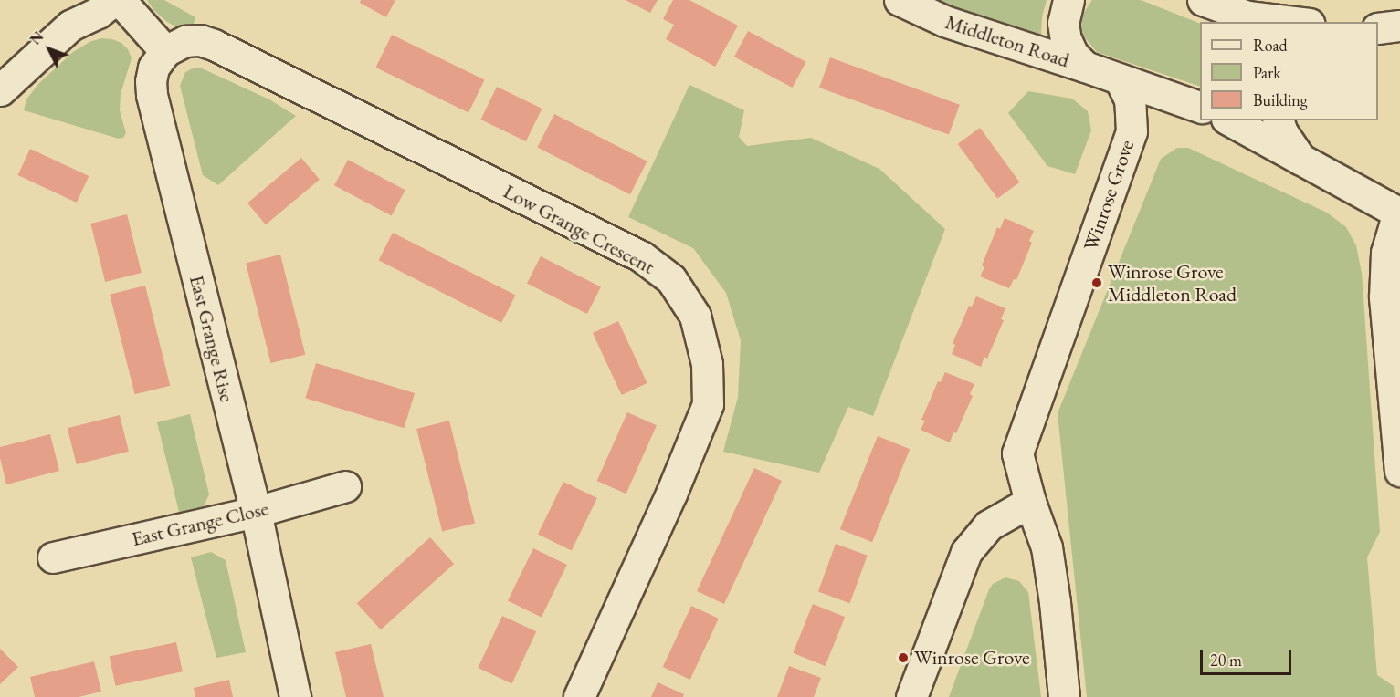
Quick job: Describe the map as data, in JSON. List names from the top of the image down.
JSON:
{
  "streets": {
    "street": [
      "Middleton Road",
      "Winrose Grove",
      "Low Grange Crescent",
      "East Grange Rise",
      "East Grange Close"
    ]
  },
  "crossings": [
    ["Middleton Road", "Winrose Grove"],
    ["Low Grange Crescent", "East Grange Rise"],
    ["East Grange Rise", "East Grange Close"]
  ],
  "places": ["Winrose Grove Middleton Road", "Winrose Grove"],
  "legend": ["Road", "Park", "Building"],
  "scale_bar": "20 m",
  "north": "top left"
}
